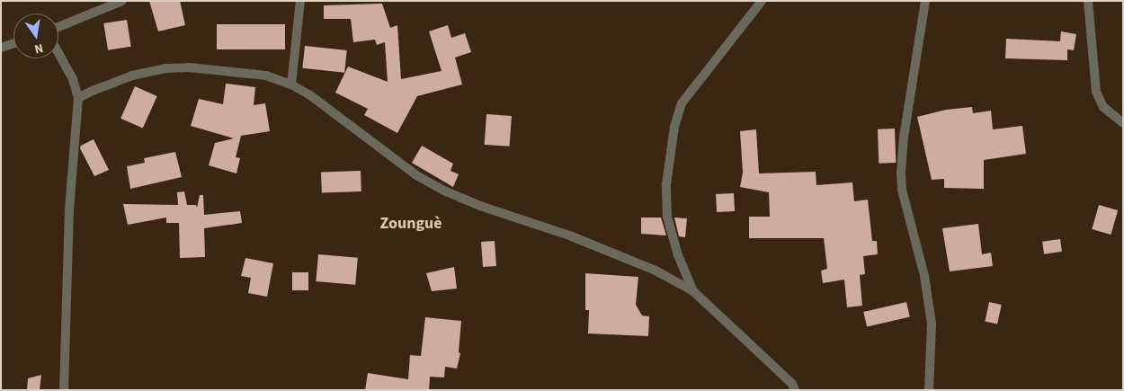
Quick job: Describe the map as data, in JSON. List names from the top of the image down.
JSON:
{
  "districts": ["Zounguè"],
  "north": "bottom"
}
